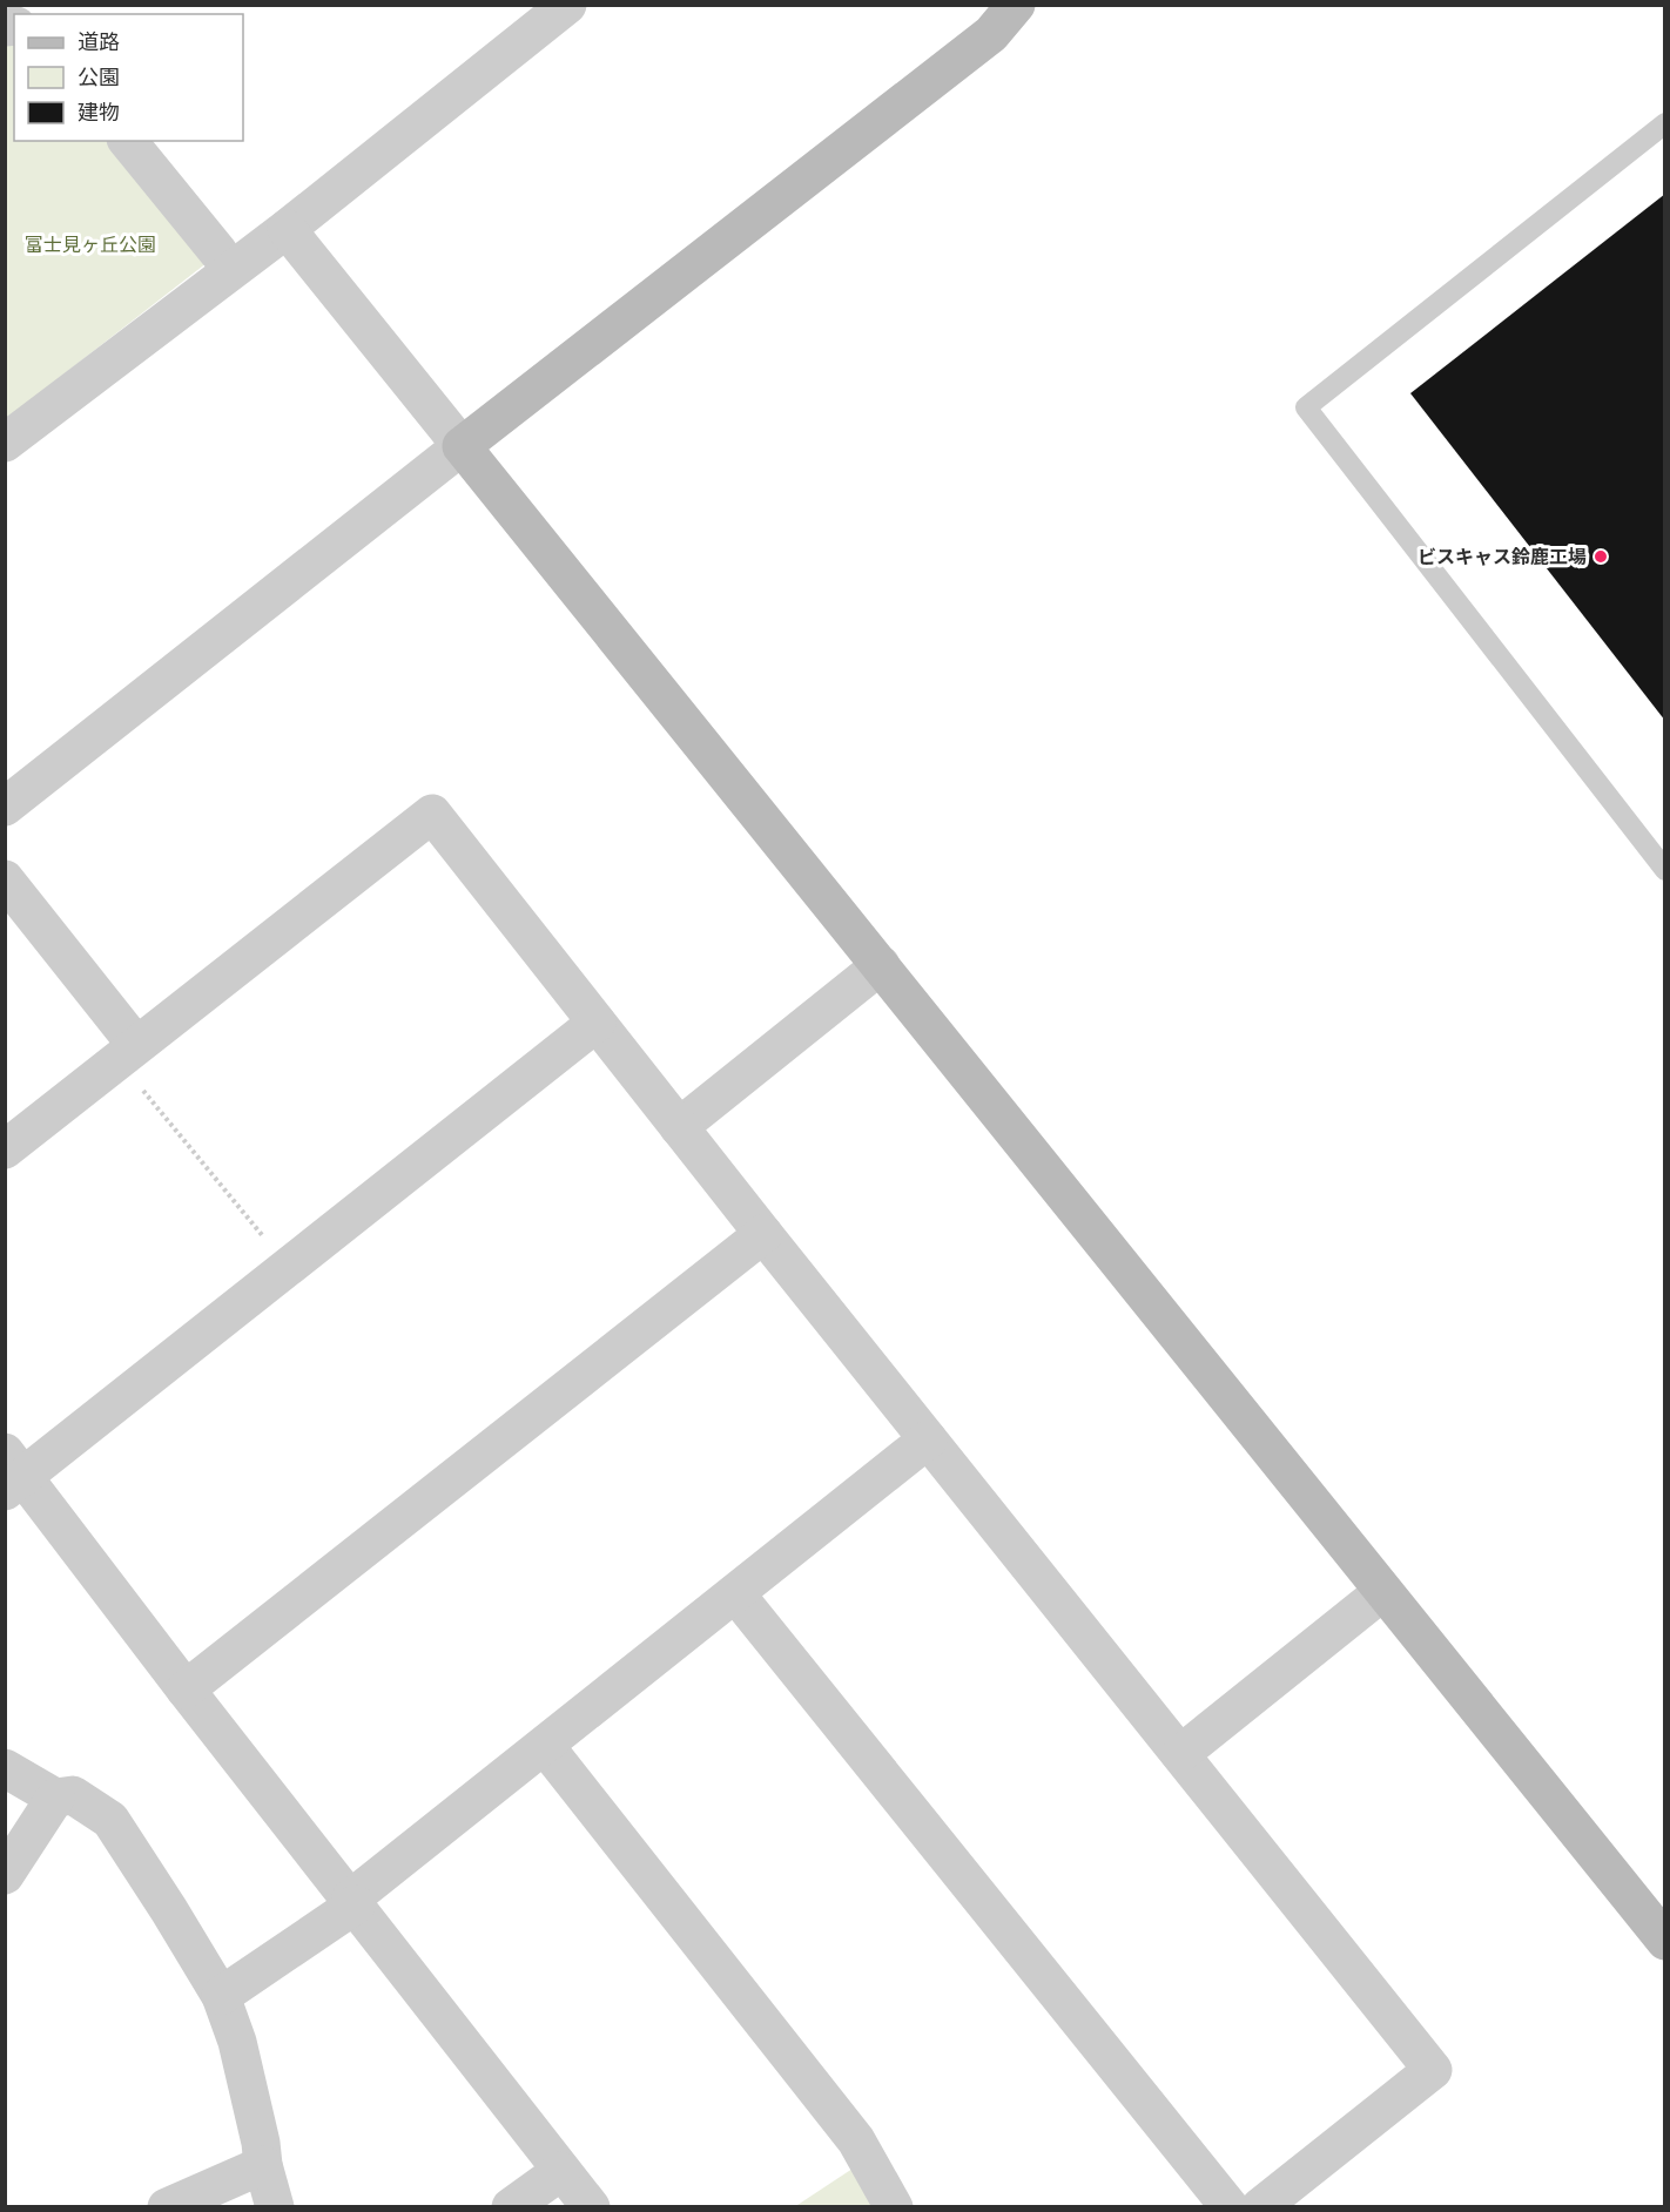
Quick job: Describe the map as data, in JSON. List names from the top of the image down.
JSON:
{
  "parks": ["富士見ヶ丘公園"],
  "places": ["ビスキャス鈴鹿工場"],
  "legend": ["道路", "公園", "建物"]
}
